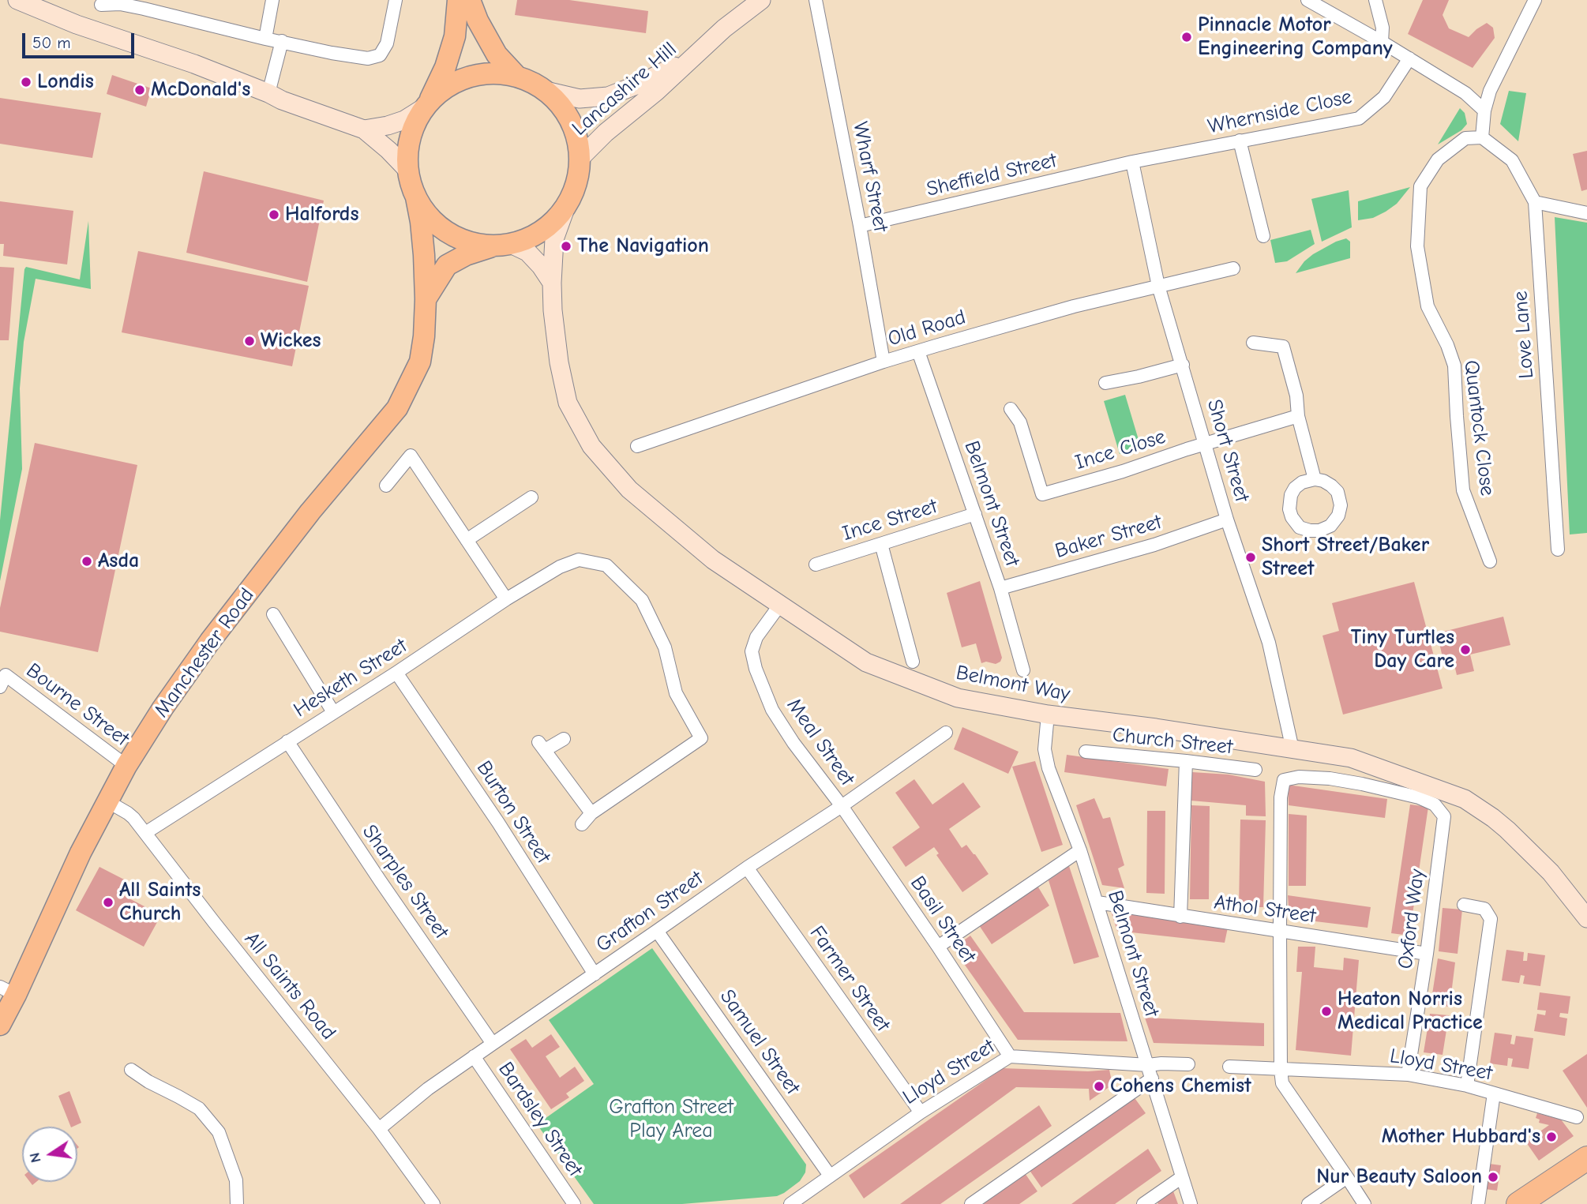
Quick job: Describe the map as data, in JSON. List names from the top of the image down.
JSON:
{
  "streets": {
    "main road": ["Manchester Road"],
    "street": [
      "Lancashire Hill",
      "Whernside Close",
      "Sheffield Street",
      "Wharf Street",
      "Old Road",
      "Love Lane",
      "Quantock Close",
      "Ince Close",
      "Short Street",
      "Belmont Street",
      "Ince Street",
      "Baker Street",
      "Hesketh Street",
      "Belmont Way",
      "Bourne Street",
      "Church Street",
      "Meal Street",
      "Burton Street",
      "Sharples Street",
      "Athol Street",
      "Grafton Street",
      "Oxford Way",
      "Basil Street",
      "Farmer Street",
      "All Saints Road",
      "Samuel Street",
      "Lloyd Street",
      "Bardsley Street"
    ]
  },
  "crossings": [
    ["Lancashire Hill", "Manchester Road"],
    ["Lancashire Hill", "Belmont Way"],
    ["Whernside Close", "Sheffield Street"],
    ["Whernside Close", "Short Street"],
    ["Sheffield Street", "Wharf Street"],
    ["Sheffield Street", "Short Street"],
    ["Wharf Street", "Old Road"],
    ["Old Road", "Short Street"],
    ["Old Road", "Belmont Street"],
    ["Love Lane", "Quantock Close"],
    ["Ince Close", "Short Street"],
    ["Short Street", "Baker Street"],
    ["Short Street", "Belmont Way"],
    ["Belmont Street", "Ince Street"],
    ["Belmont Street", "Baker Street"],
    ["Belmont Street", "Belmont Way"],
    ["Belmont Street", "Athol Street"],
    ["Belmont Street", "Lloyd Street"],
    ["Manchester Road", "Belmont Way"],
    ["Manchester Road", "Bourne Street"],
    ["Manchester Road", "All Saints Road"],
    ["Hesketh Street", "Burton Street"],
    ["Hesketh Street", "Sharples Street"],
    ["Hesketh Street", "All Saints Road"],
    ["Meal Street", "Grafton Street"],
    ["Meal Street", "Basil Street"],
    ["Burton Street", "Grafton Street"],
    ["Sharples Street", "Grafton Street"],
    ["Athol Street", "Oxford Way"],
    ["Grafton Street", "Basil Street"],
    ["Grafton Street", "Farmer Street"],
    ["Grafton Street", "All Saints Road"],
    ["Grafton Street", "Samuel Street"],
    ["Grafton Street", "Bardsley Street"],
    ["Oxford Way", "Lloyd Street"],
    ["Basil Street", "Lloyd Street"],
    ["Farmer Street", "Lloyd Street"],
    ["Samuel Street", "Lloyd Street"]
  ],
  "parks": ["Grafton Street Play Area"],
  "places": [
    "Pinnacle Motor Engineering Company",
    "Londis",
    "McDonald's",
    "Halfords",
    "The Navigation",
    "Wickes",
    "Short Street/Baker Street",
    "Asda",
    "Tiny Turtles Day Care",
    "All Saints Church",
    "Heaton Norris Medical Practice",
    "Cohens Chemist",
    "Mother Hubbard's",
    "Nur Beauty Saloon"
  ],
  "scale_bar": "50 m",
  "north": "left"
}
